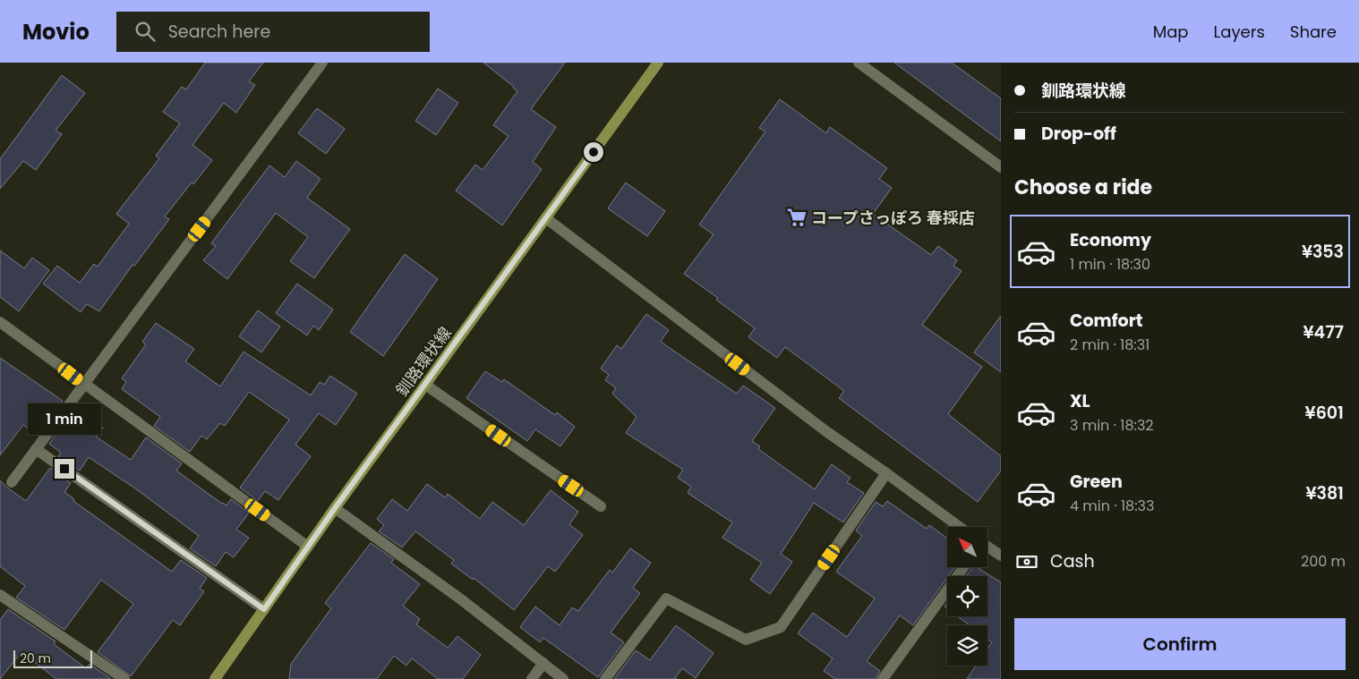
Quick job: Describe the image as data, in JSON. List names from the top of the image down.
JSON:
{
  "streets": {
    "main road": ["釧路環状線"]
  },
  "places": {
    "supermarket": ["コープさっぽろ 春採店"]
  },
  "scale_bar": "20 m",
  "north": "top left",
  "page": {
    "header": "Movio",
    "search": "Search here",
    "nav": ["Map", "Layers", "Share"],
    "banner": ["釧路環状線", "Drop-off"],
    "heading": "Choose a ride",
    "list": [
      {
        "name": "Economy",
        "note": "1 min · 18:30",
        "value": "¥353"
      },
      {
        "name": "Comfort",
        "note": "2 min · 18:31",
        "value": "¥477"
      },
      {
        "name": "XL",
        "note": "3 min · 18:32",
        "value": "¥601"
      },
      {
        "name": "Green",
        "note": "4 min · 18:33",
        "value": "¥381"
      }
    ],
    "bubble": "1 min",
    "pay": ["Cash", "200 m"],
    "buttons": "Confirm",
    "scale": "20 m"
  }
}
